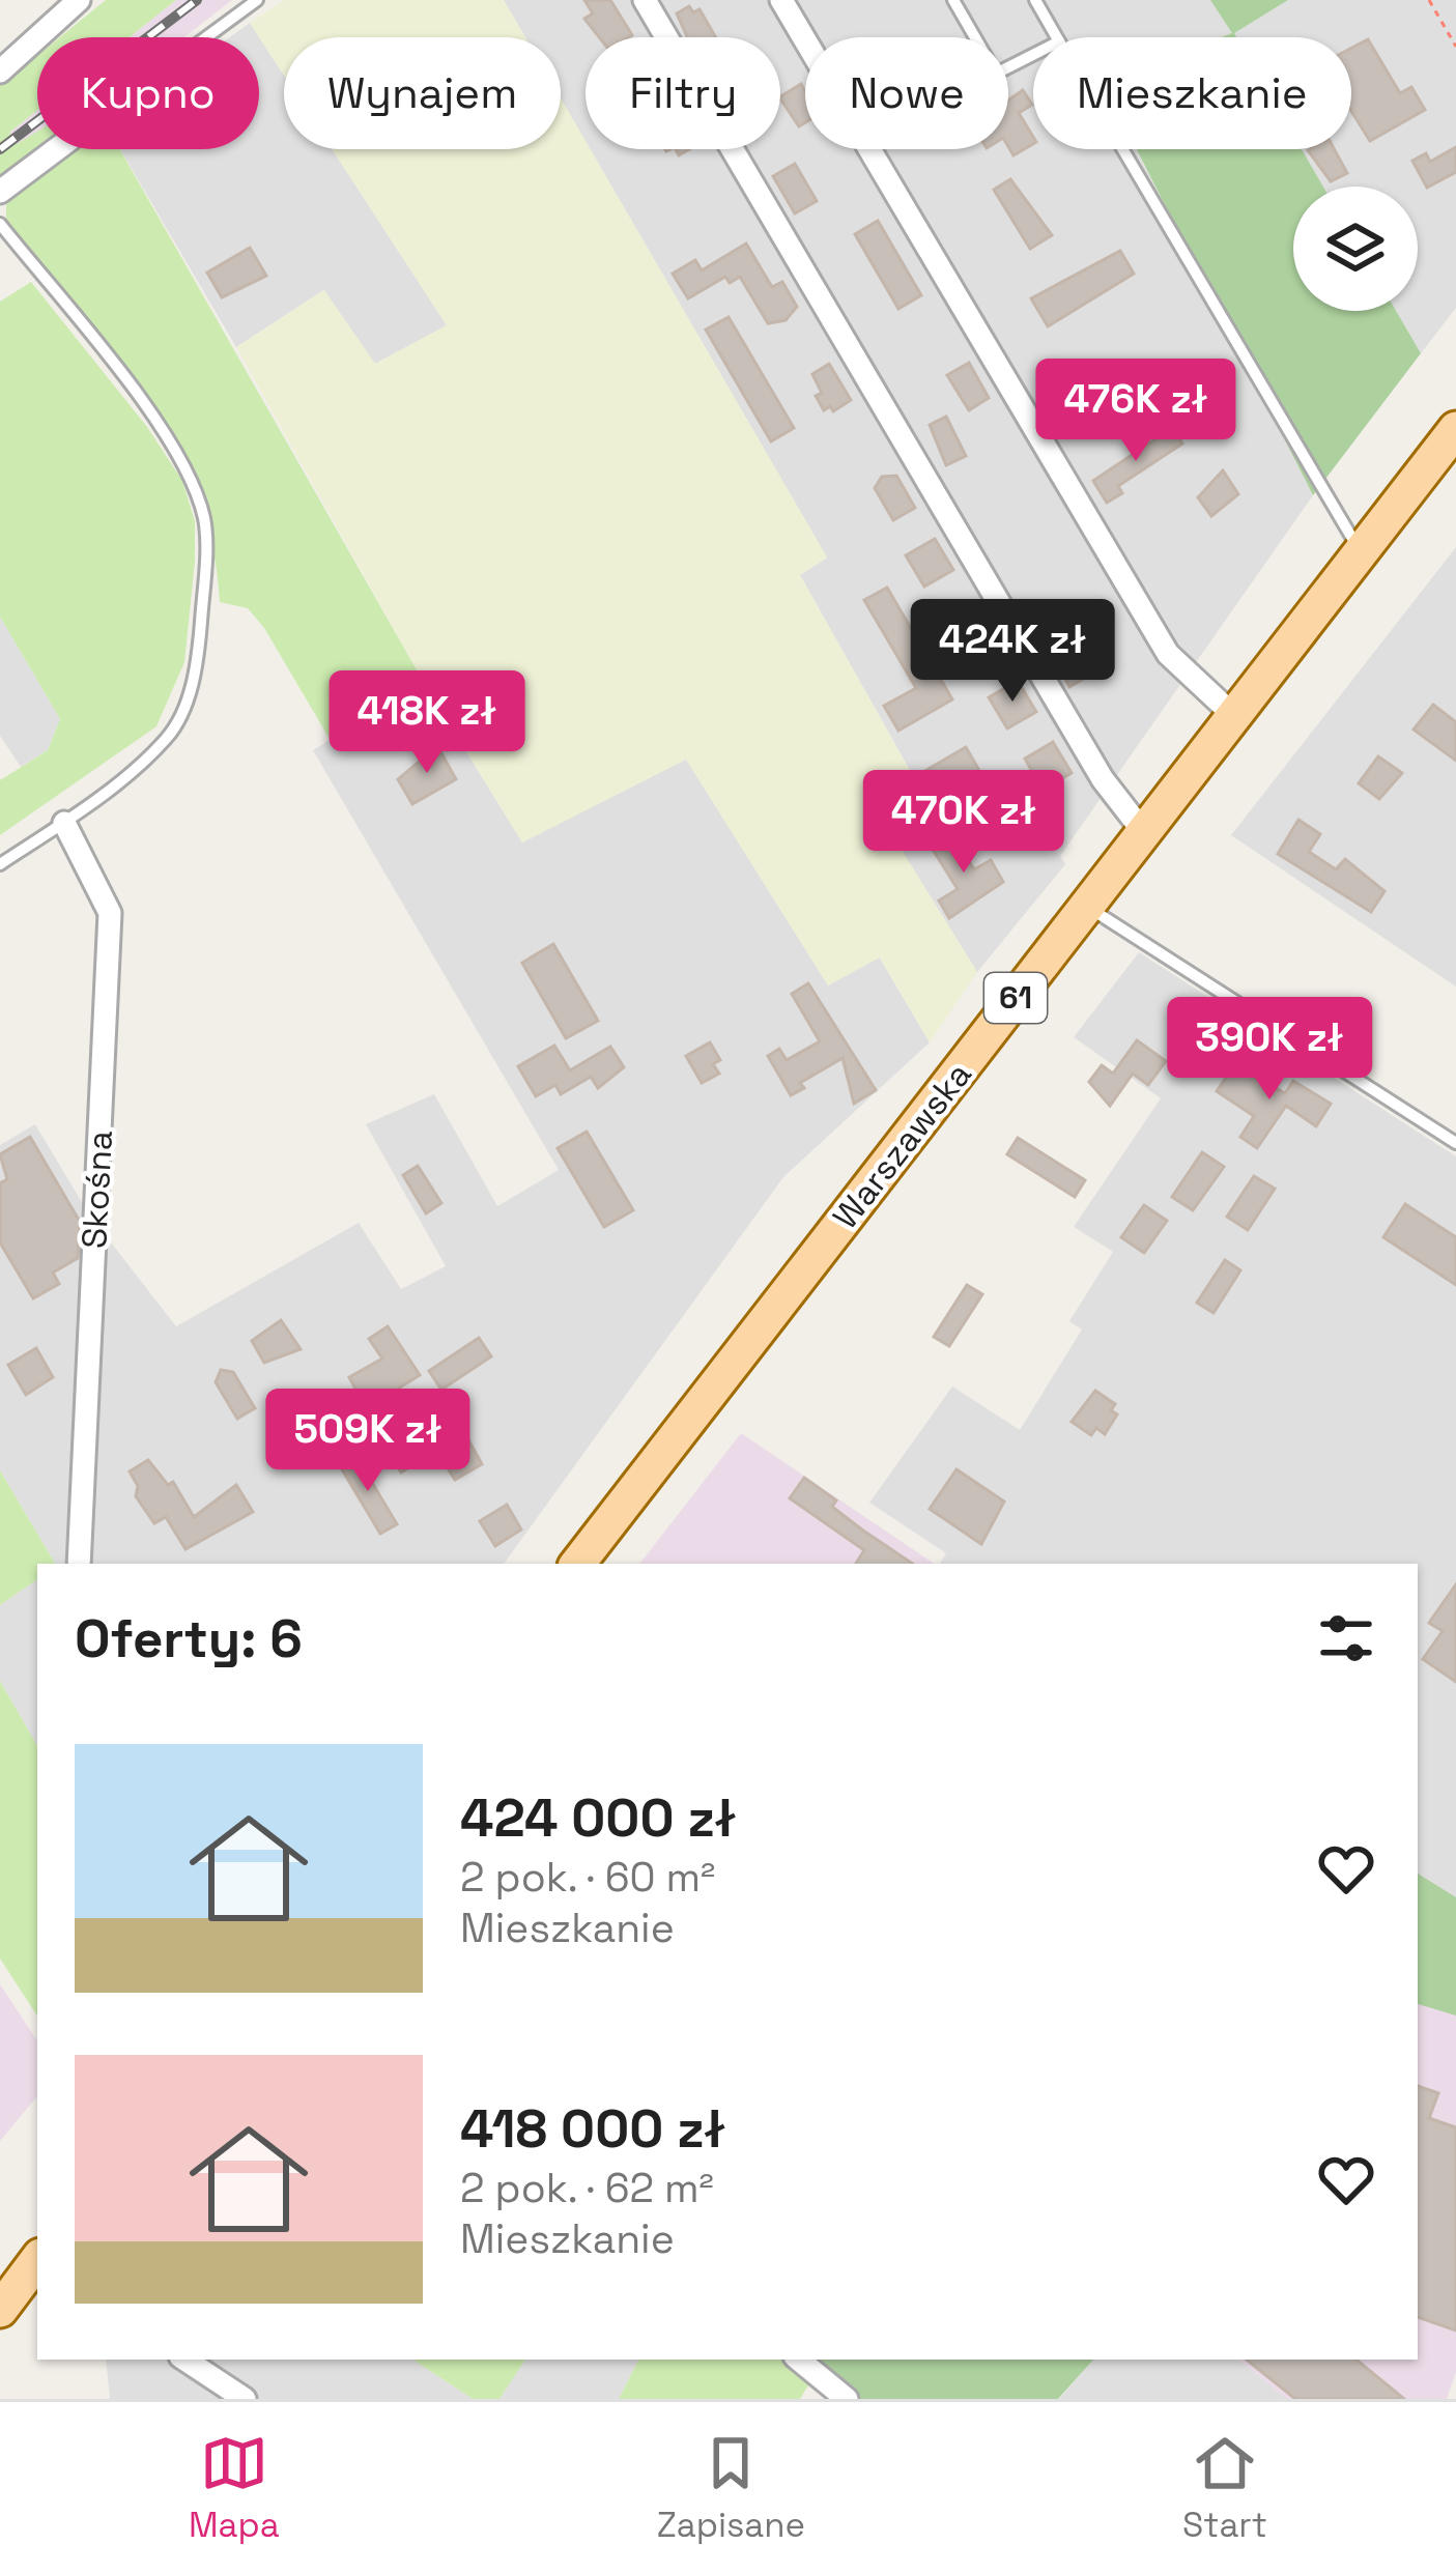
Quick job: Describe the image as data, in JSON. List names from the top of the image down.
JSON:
{
  "streets": {
    "main road": ["61", "Warszawska"],
    "street": ["Skośna"]
  },
  "page": {
    "chip": [
      "Kupno",
      "Wynajem",
      "Filtry",
      "Nowe",
      "Mieszkanie"
    ],
    "price": [
      "476K zł",
      "424K zł",
      "418K zł",
      "470K zł",
      "390K zł",
      "509K zł"
    ],
    "heading": "Oferty: 6",
    "list": [
      {
        "name": "424 000 zł",
        "note": "2 pok. · 60 m² · Mieszkanie"
      },
      {
        "name": "418 000 zł",
        "note": "2 pok. · 62 m² · Mieszkanie"
      }
    ],
    "tabs": ["Mapa", "Zapisane", "Start"]
  }
}
